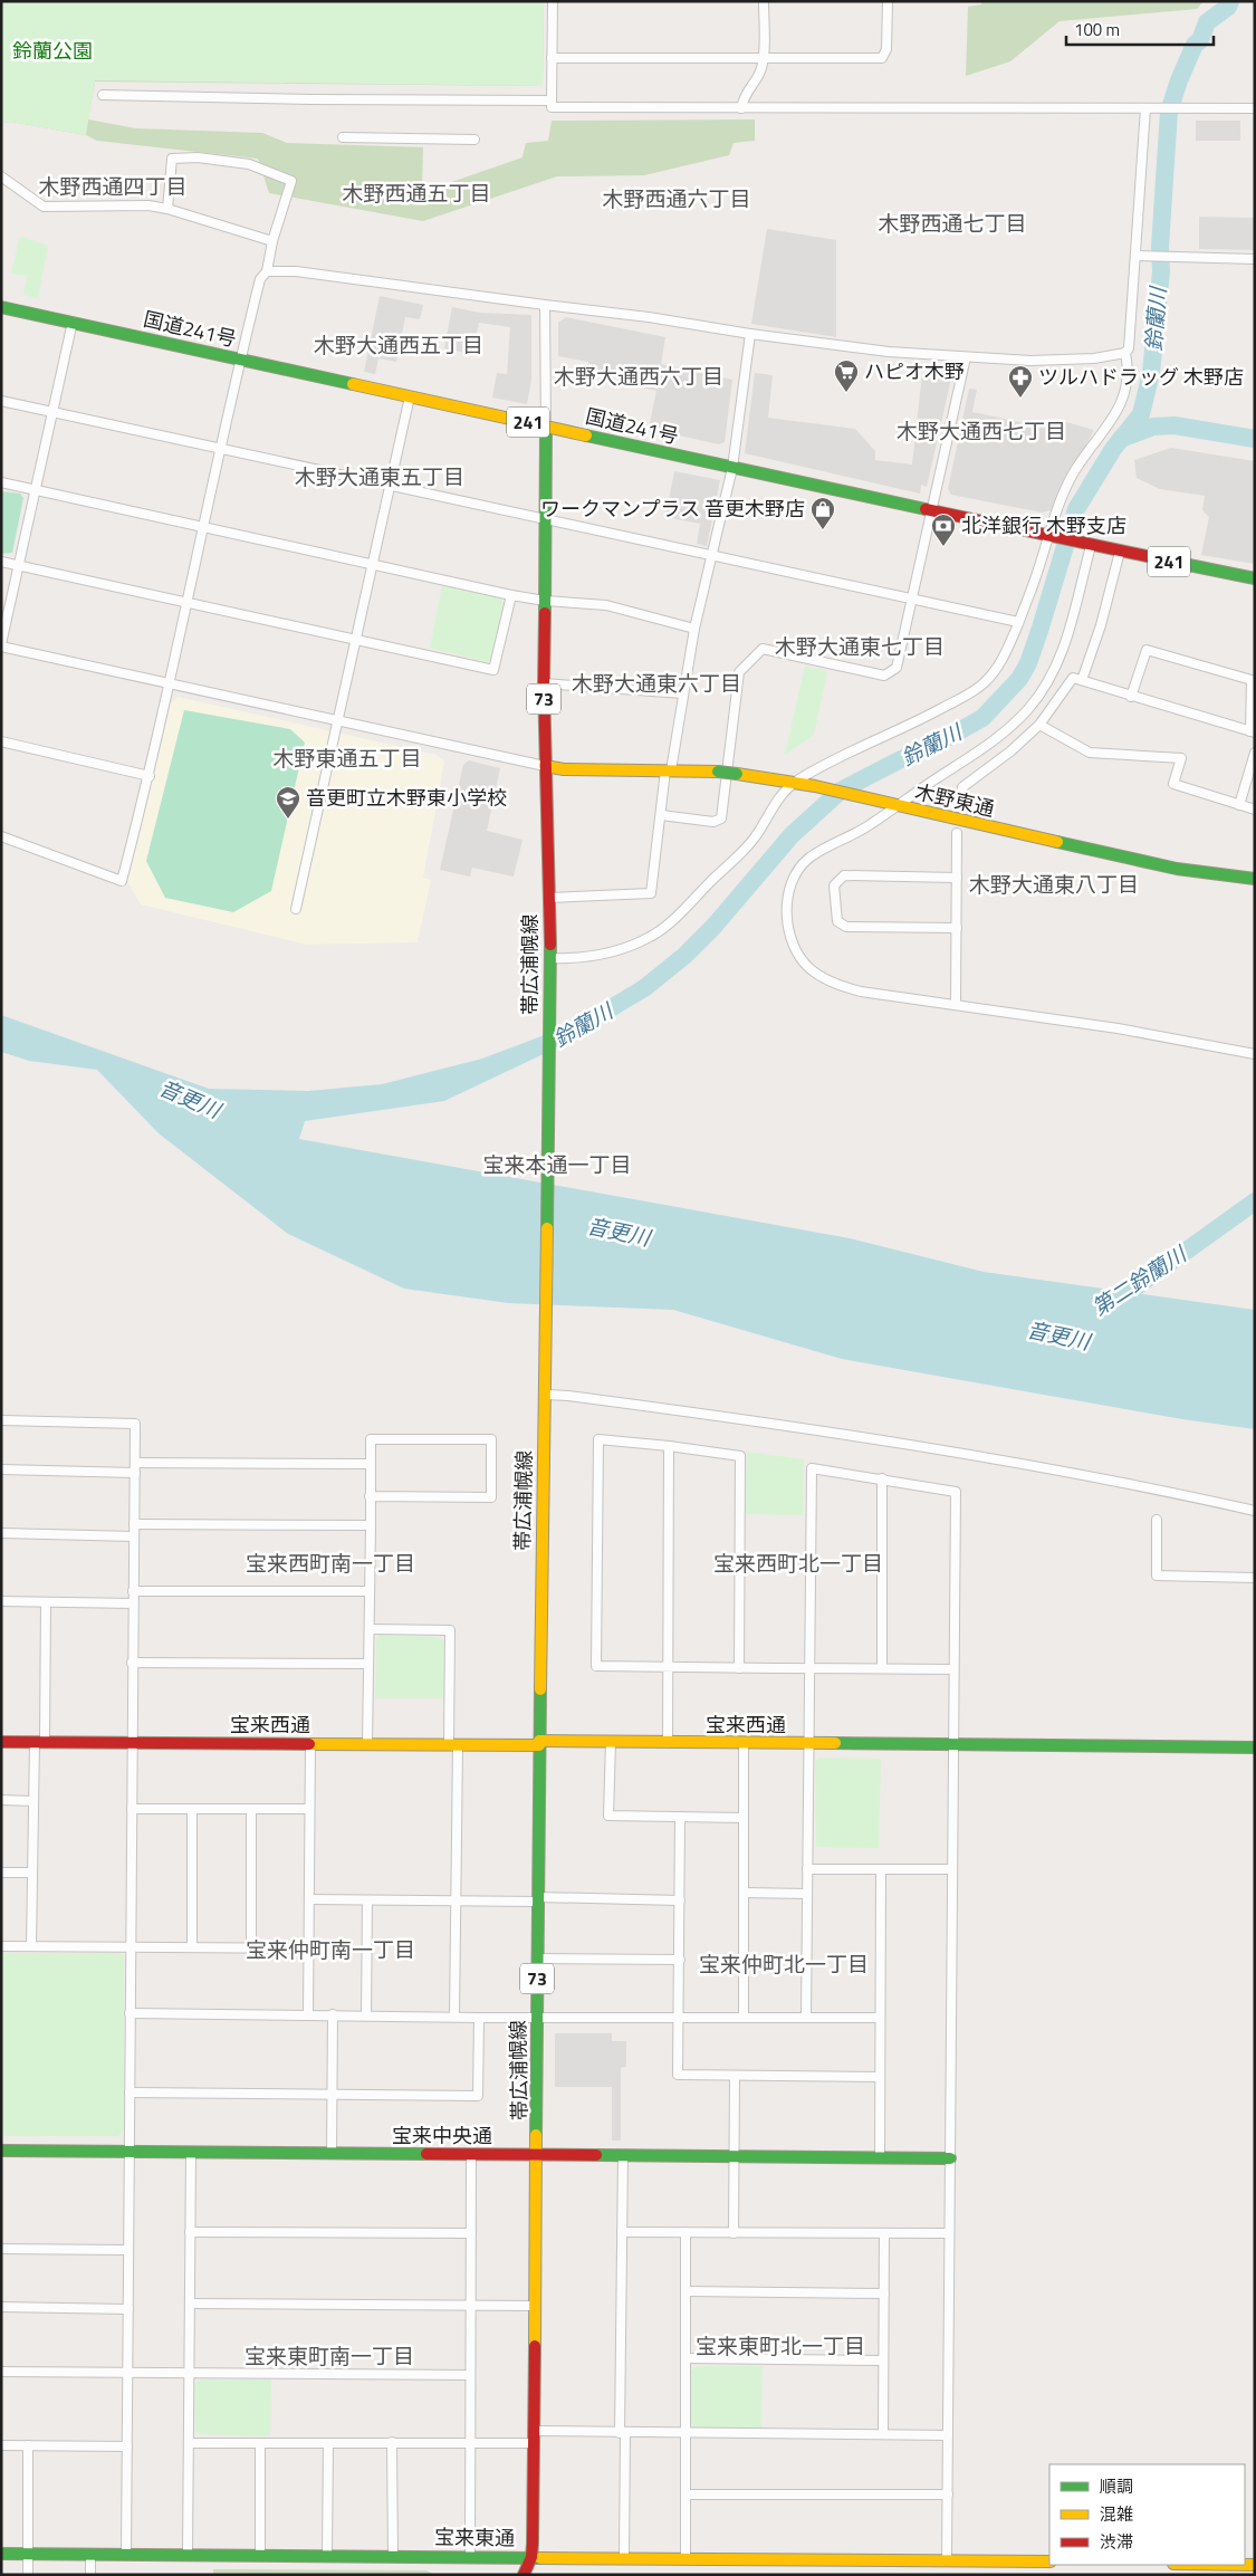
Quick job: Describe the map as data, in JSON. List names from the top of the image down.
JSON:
{
  "streets": {
    "main road": [
      "国道241号",
      "241",
      "73",
      "木野東通",
      "帯広浦幌線",
      "宝来西通",
      "宝来中央通",
      "宝来東通"
    ]
  },
  "crossings": [
    ["国道241号", "帯広浦幌線"],
    ["木野東通", "帯広浦幌線"],
    ["帯広浦幌線", "宝来西通"],
    ["帯広浦幌線", "宝来中央通"],
    ["帯広浦幌線", "宝来東通"]
  ],
  "districts": [
    "木野西通四丁目",
    "木野西通五丁目",
    "木野西通六丁目",
    "木野西通七丁目",
    "木野大通西五丁目",
    "木野大通西六丁目",
    "木野大通西七丁目",
    "木野大通東五丁目",
    "木野大通東七丁目",
    "木野大通東六丁目",
    "木野東通五丁目",
    "木野大通東八丁目",
    "宝来本通一丁目",
    "宝来西町南一丁目",
    "宝来西町北一丁目",
    "宝来仲町南一丁目",
    "宝来仲町北一丁目",
    "宝来東町北一丁目",
    "宝来東町南一丁目"
  ],
  "water": ["鈴蘭川", "音更川", "第二鈴蘭川"],
  "parks": ["鈴蘭公園"],
  "places": {
    "supermarket": ["ハピオ木野"],
    "pharmacy": ["ツルハドラッグ 木野店"],
    "shop": ["ワークマンプラス 音更木野店"],
    "bank": ["北洋銀行 木野支店"],
    "school or university": ["音更町立木野東小学校"]
  },
  "legend": ["順調", "混雑", "渋滞"],
  "scale_bar": "100 m"
}
